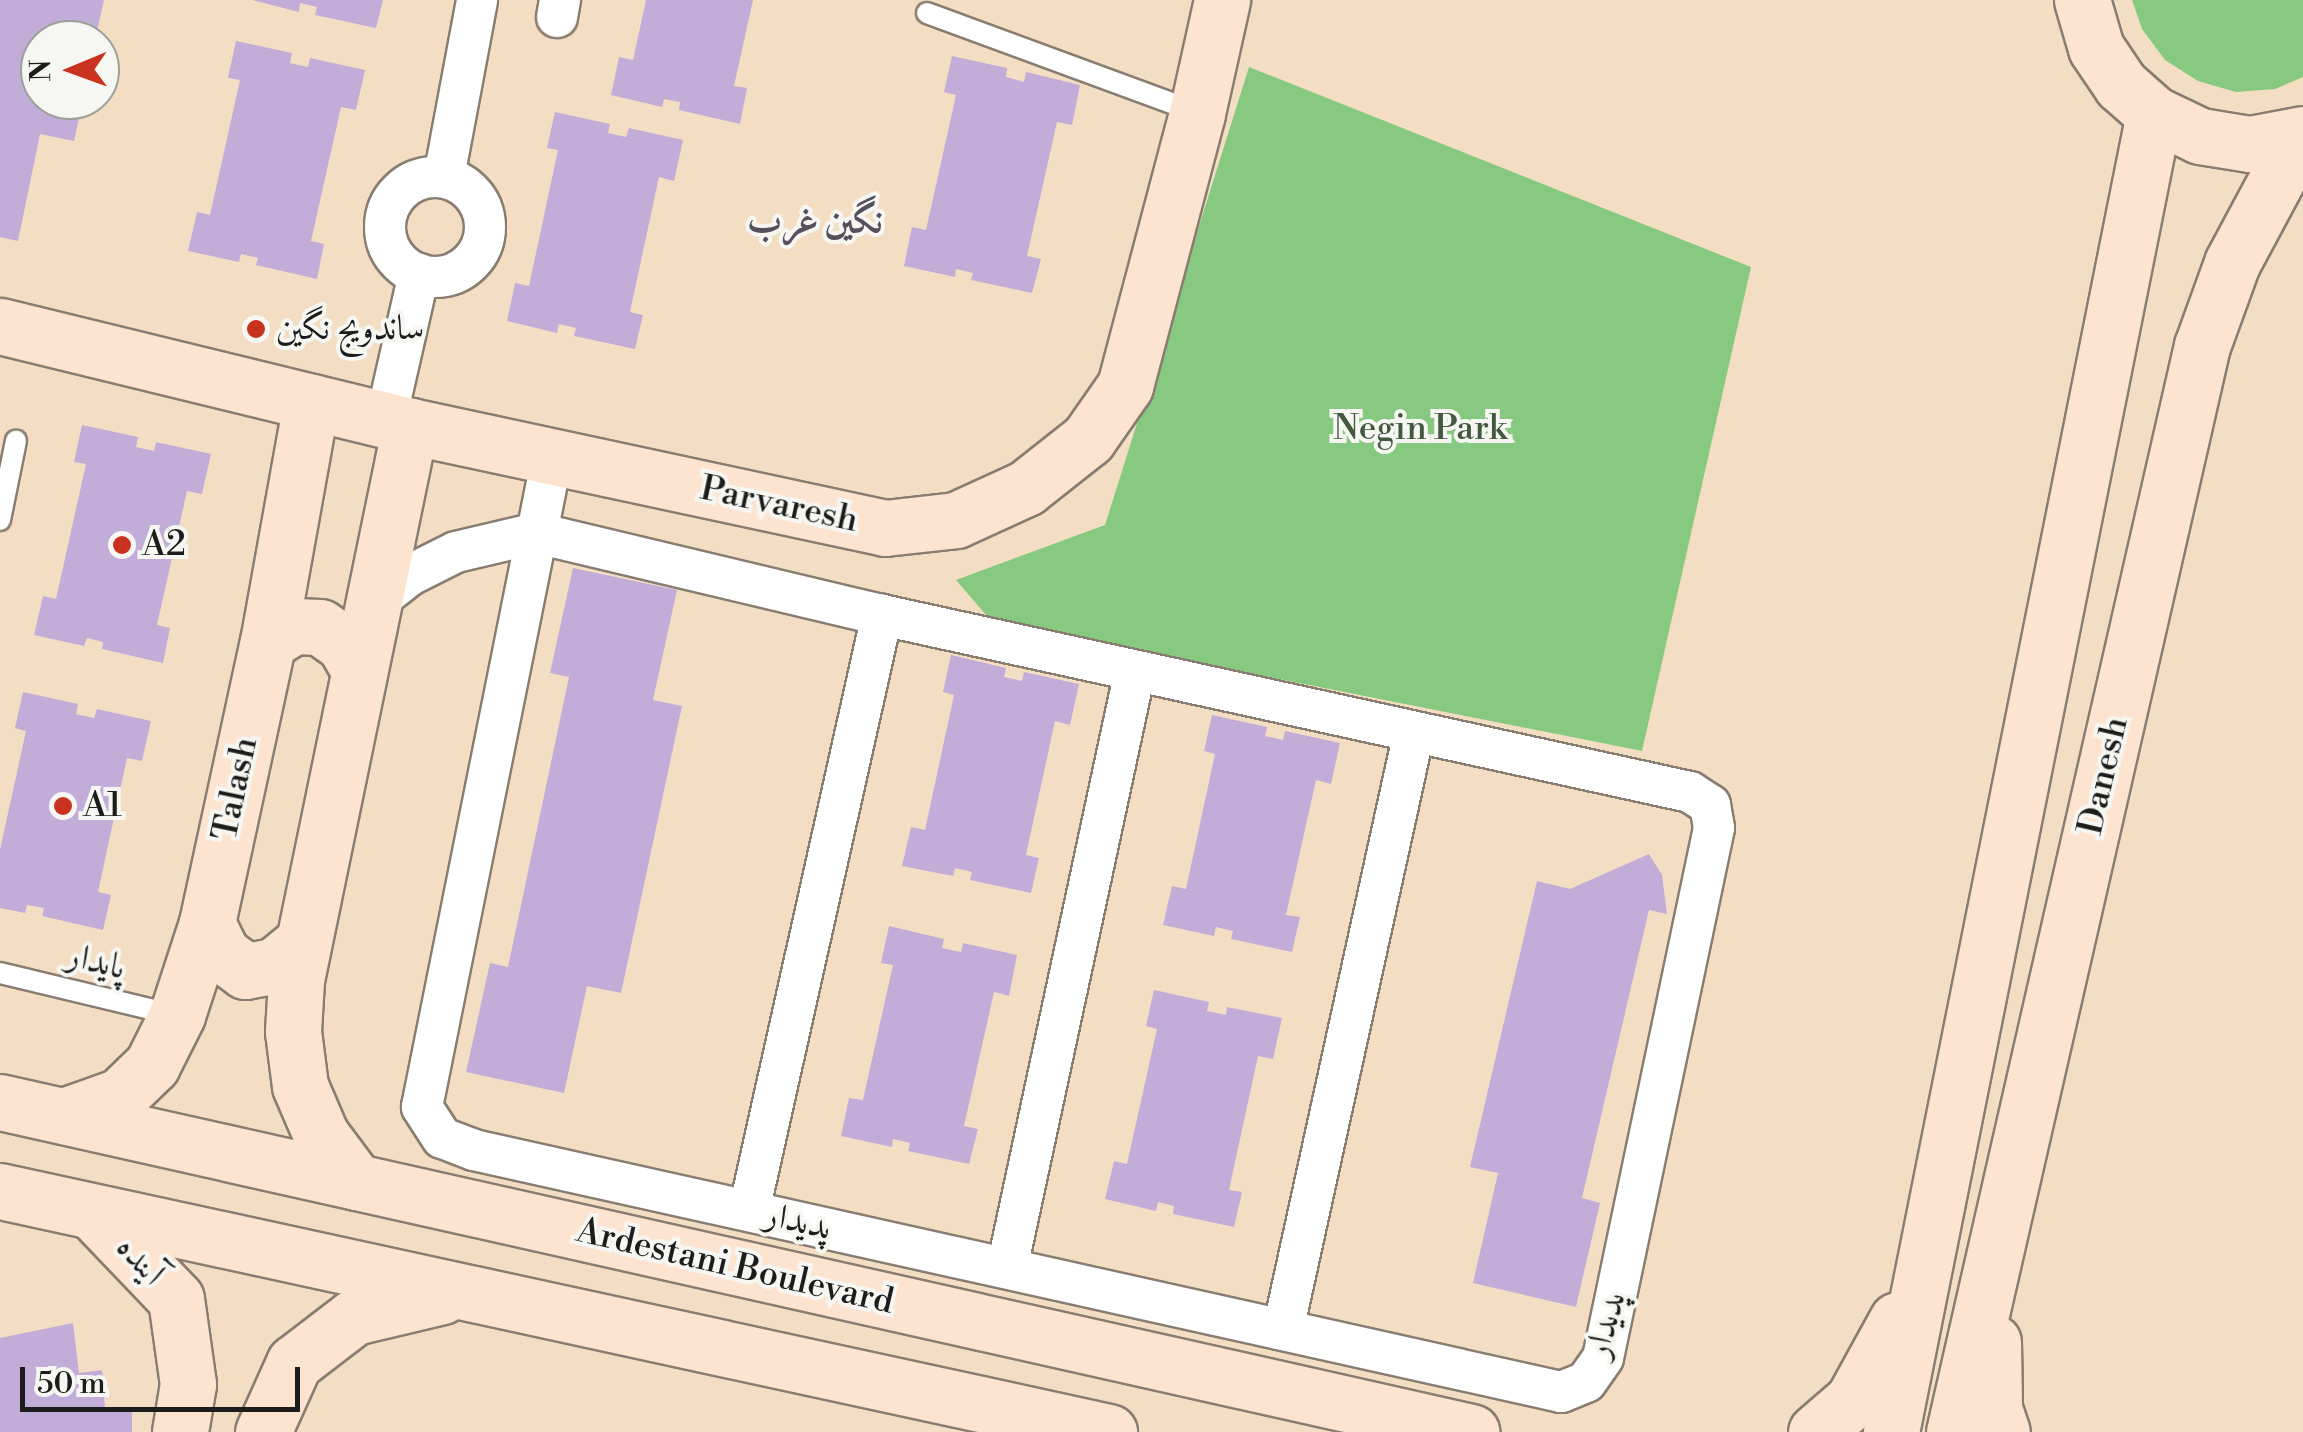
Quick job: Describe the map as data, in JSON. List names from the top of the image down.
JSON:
{
  "streets": {
    "street": [
      "Parvaresh",
      "Danesh",
      "Talash",
      "پدیدار",
      "آینده",
      "Ardestani Boulevard"
    ],
    "lane": ["پایدار"]
  },
  "crossings": [
    ["Parvaresh", "Talash"],
    ["Talash", "پایدار"],
    ["Talash", "Ardestani Boulevard"]
  ],
  "districts": ["نگین غرب"],
  "parks": ["Negin Park"],
  "places": ["ساندویج نگین", "A2", "A1"],
  "scale_bar": "50 m",
  "north": "left"
}
